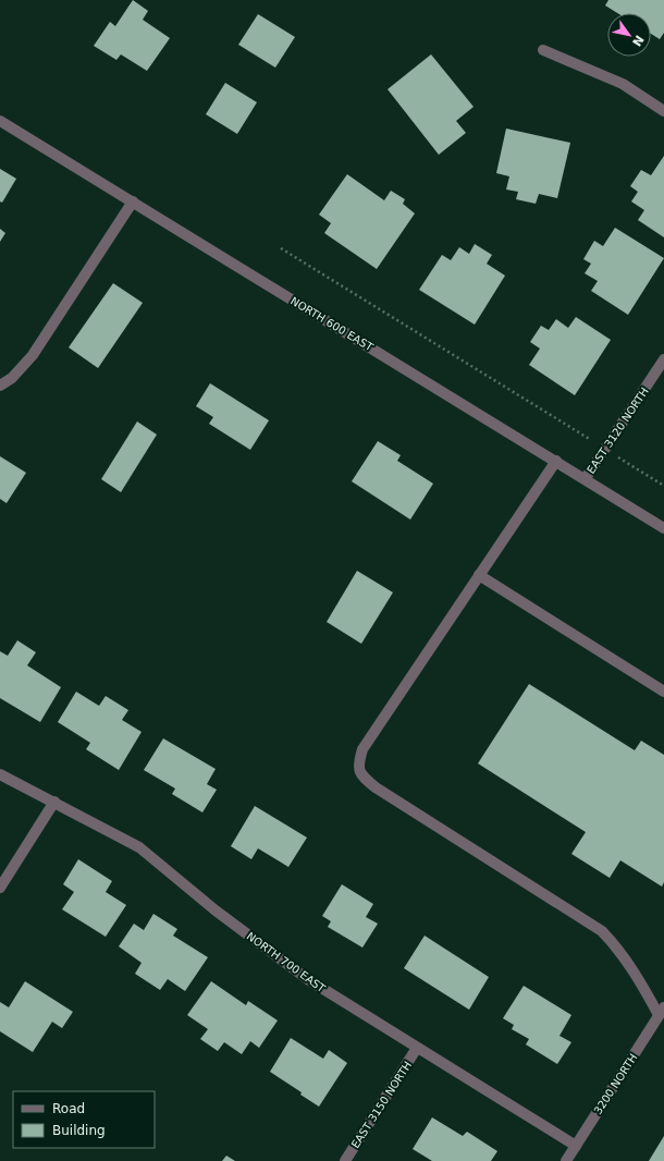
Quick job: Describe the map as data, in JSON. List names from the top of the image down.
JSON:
{
  "streets": {
    "street": [
      "NORTH 600 EAST",
      "EAST 3120 NORTH",
      "NORTH 700 EAST",
      "3200 NORTH",
      "EAST 3150 NORTH"
    ]
  },
  "crossings": [
    ["NORTH 600 EAST", "EAST 3120 NORTH"],
    ["NORTH 700 EAST", "3200 NORTH"],
    ["NORTH 700 EAST", "EAST 3150 NORTH"]
  ],
  "legend": ["Road", "Building"],
  "north": "bottom right"
}
